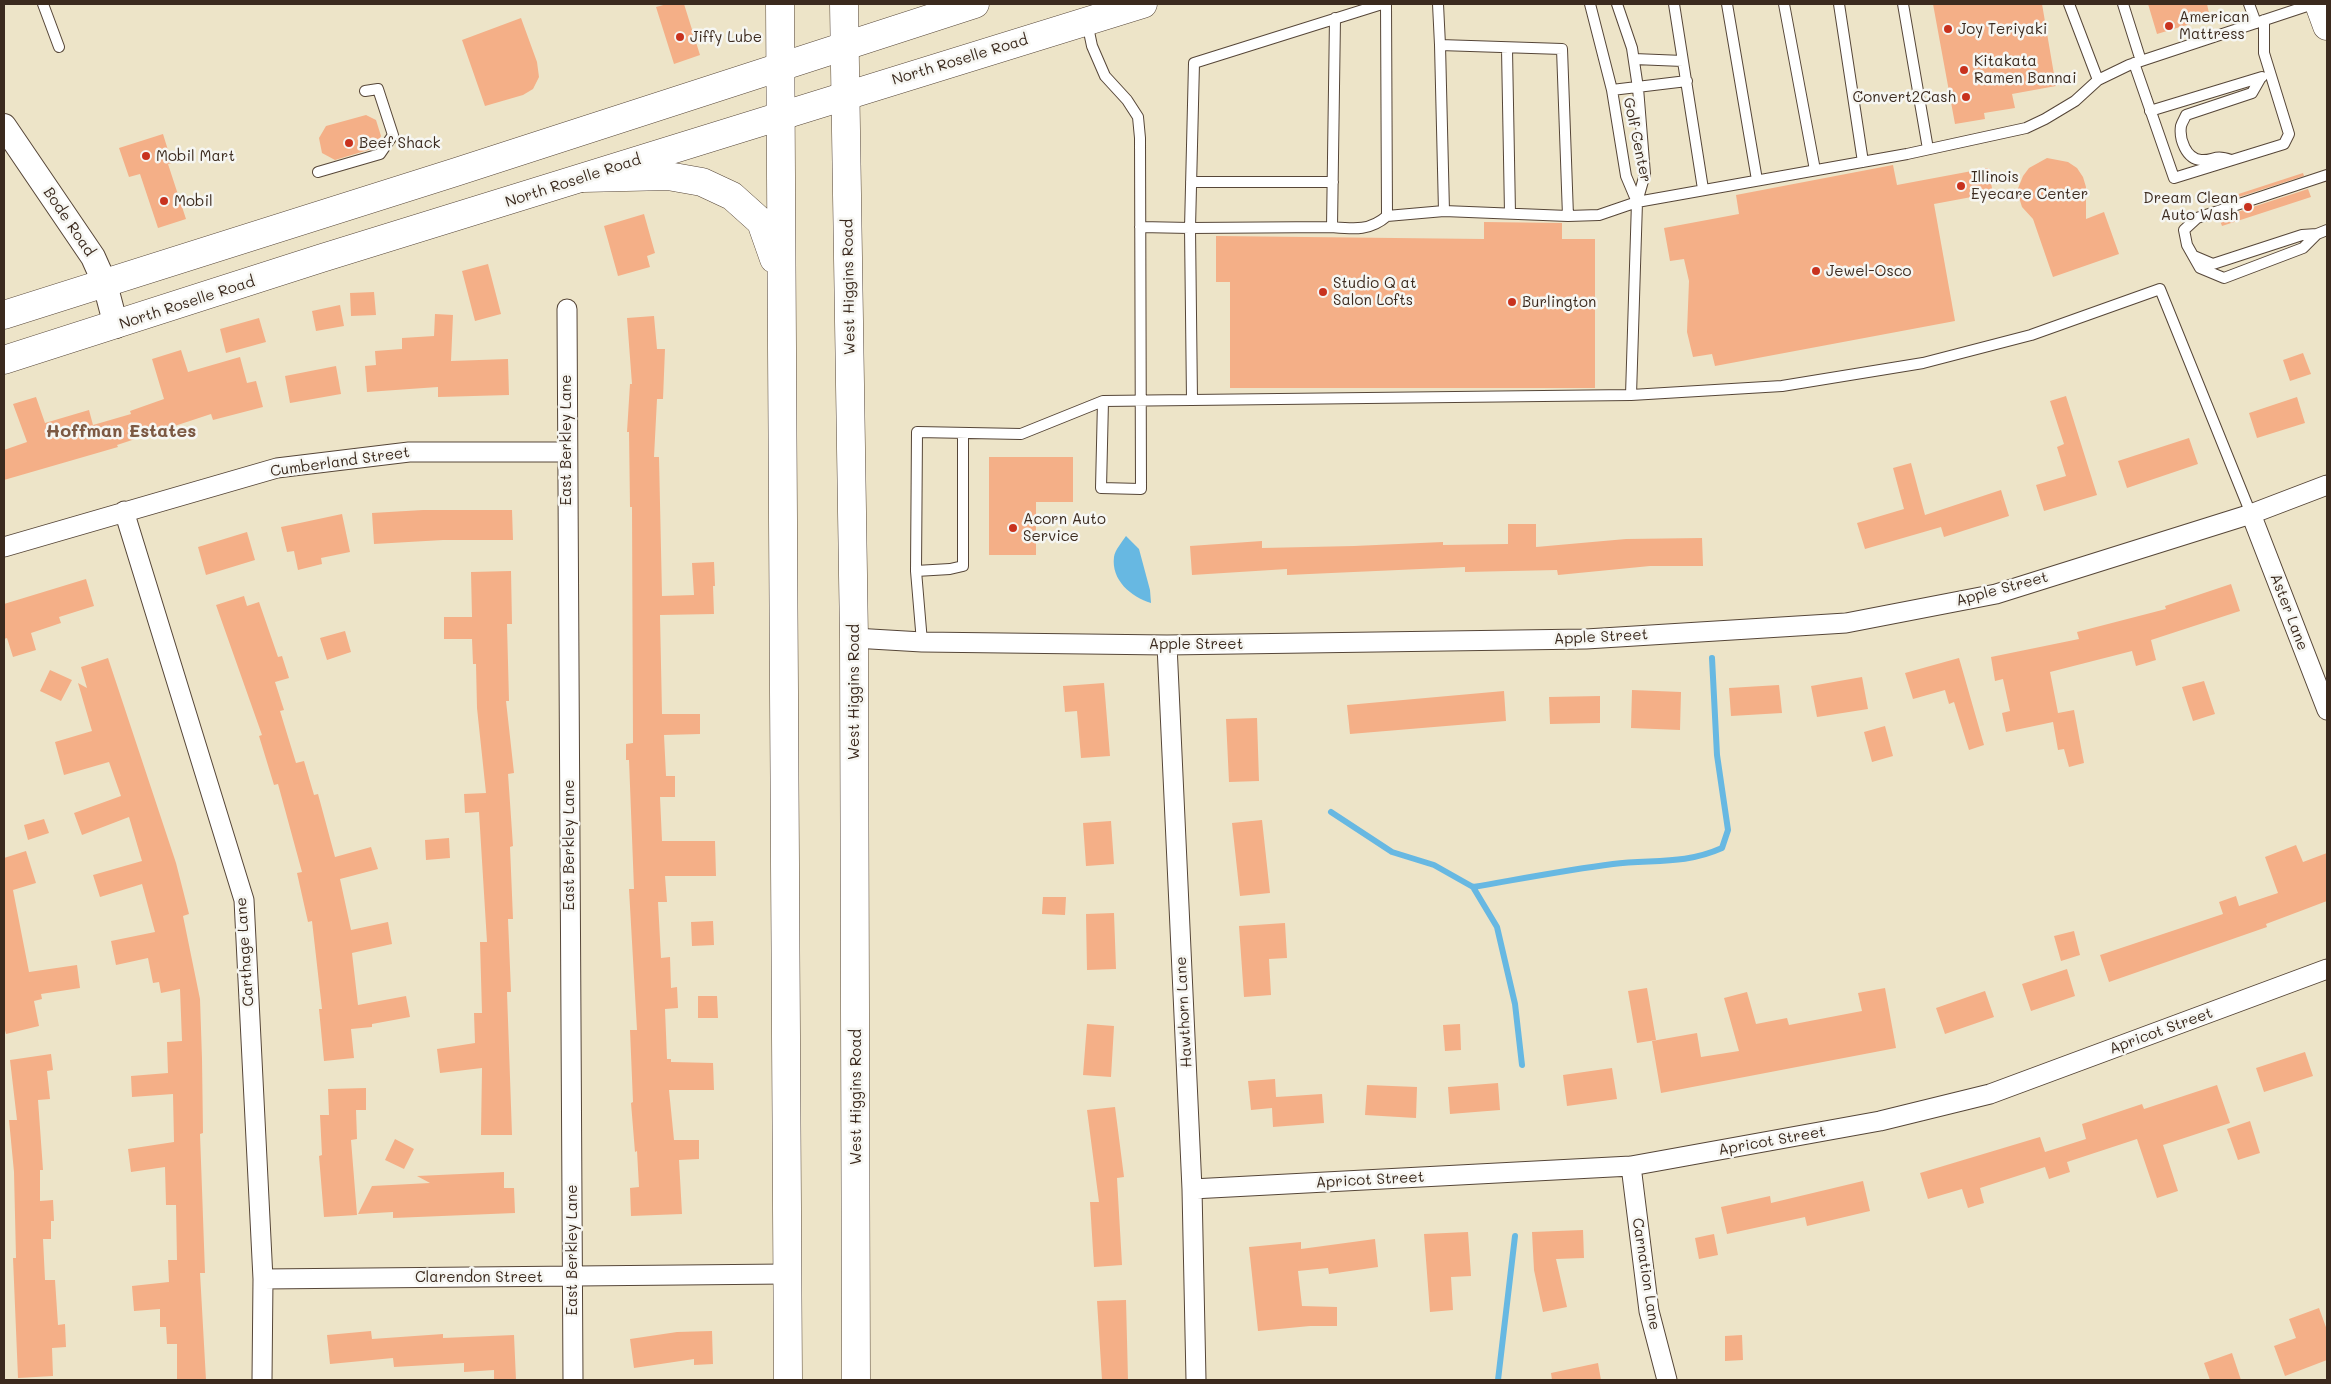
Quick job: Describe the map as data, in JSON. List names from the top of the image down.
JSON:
{
  "streets": {
    "main road": ["North Roselle Road", "West Higgins Road"],
    "street": [
      "Bode Road",
      "East Berkley Lane",
      "Cumberland Street",
      "Apple Street",
      "Aster Lane",
      "Carthage Lane",
      "Hawthorn Lane",
      "Apricot Street",
      "Carnation Lane",
      "Clarendon Street"
    ],
    "lane": ["Golf Center"]
  },
  "crossings": [
    ["North Roselle Road", "Bode Road"],
    ["North Roselle Road", "West Higgins Road"],
    ["West Higgins Road", "Apple Street"],
    ["East Berkley Lane", "Cumberland Street"],
    ["East Berkley Lane", "Clarendon Street"],
    ["Cumberland Street", "Carthage Lane"],
    ["Apple Street", "Aster Lane"],
    ["Apple Street", "Hawthorn Lane"],
    ["Carthage Lane", "Clarendon Street"],
    ["Hawthorn Lane", "Apricot Street"],
    ["Apricot Street", "Carnation Lane"]
  ],
  "districts": ["Hoffman Estates"],
  "places": [
    "American Mattress",
    "Joy Teriyaki",
    "Jiffy Lube",
    "Kitakata Ramen Bannai",
    "Convert2Cash",
    "Beef Shack",
    "Mobil Mart",
    "Illinois Eyecare Center",
    "Mobil",
    "Dream Clean Auto Wash",
    "Jewel-Osco",
    "Studio Q at Salon Lofts",
    "Burlington",
    "Acorn Auto Service"
  ]
}
